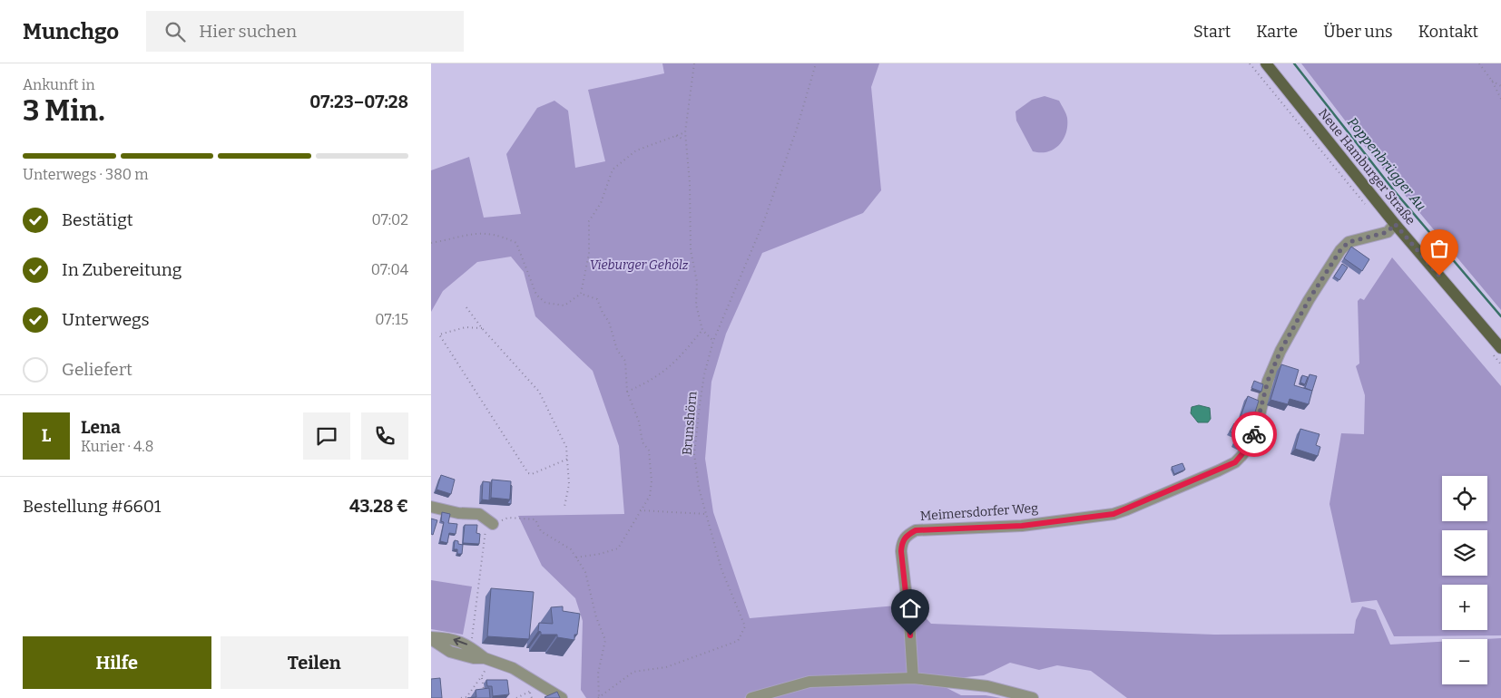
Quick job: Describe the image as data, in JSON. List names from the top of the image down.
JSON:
{
  "streets": {
    "main road": ["Neue Hamburger Straße"],
    "street": ["Meimersdorfer Weg"],
    "path": ["Brunshörn"]
  },
  "crossings": [
    ["Neue Hamburger Straße", "Meimersdorfer Weg"]
  ],
  "water": ["Poppenbrügger Au"],
  "parks": ["Vieburger Gehölz"],
  "page": {
    "header": "Munchgo",
    "search": "Hier suchen",
    "nav": [
      "Start",
      "Karte",
      "Über uns",
      "Kontakt"
    ],
    "heading": ["3 Min.", "Ankunft in", "07:23–07:28"],
    "panel": [
      "Lena",
      "Kurier · 4.8",
      "Bestellung #6601",
      "43.28 €"
    ],
    "bar": "Unterwegs · 380 m",
    "list": [
      ["Bestätigt", "07:02"],
      ["In Zubereitung", "07:04"],
      ["Unterwegs", "07:15"],
      "Geliefert"
    ],
    "round": "L",
    "map_buttons": ["+", "−"],
    "buttons": ["Hilfe", "Teilen"]
  }
}
